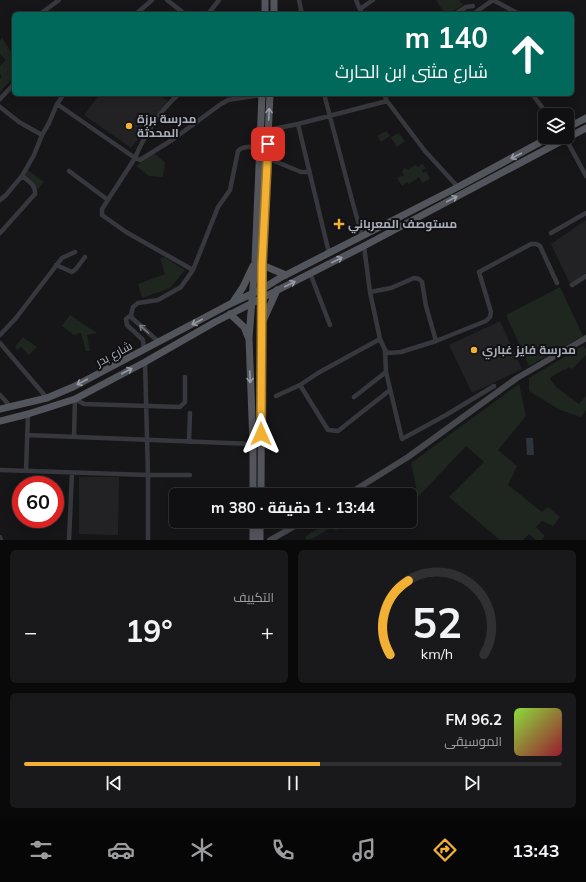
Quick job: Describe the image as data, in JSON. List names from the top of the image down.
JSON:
{
  "streets": {
    "main road": ["شارع بدر"]
  },
  "places": {
    "other": ["مدرسة برزة المحدثة", "مدرسة فايز غباري"],
    "health": ["مستوصف المعرباني"]
  },
  "page": {
    "turn": ["140 m", "شارع مثنى ابن الحارث"],
    "limit": "60",
    "trip": "13:44 · 1 دقيقة · 380 m",
    "tile": "التكييف",
    "heat": ["−", "19°", "+"],
    "song": ["96.2 FM", "الموسيقى"],
    "tabs": "13:43",
    "gauge": ["52", "km/h"]
  }
}
